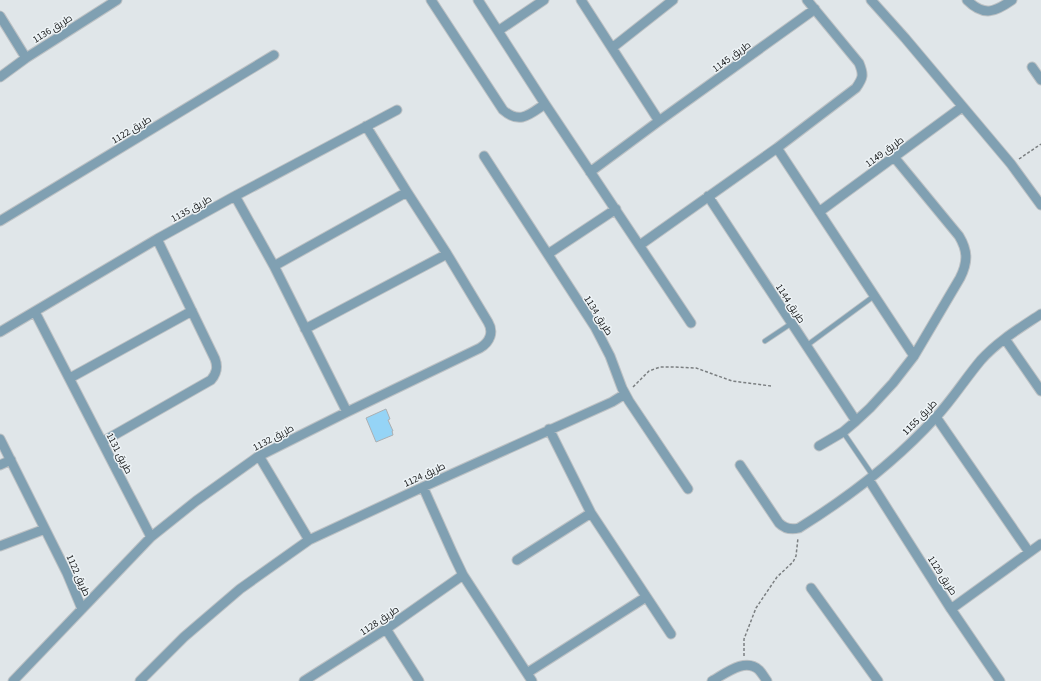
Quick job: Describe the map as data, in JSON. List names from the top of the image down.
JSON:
{
  "streets": {
    "street": [
      "طريق 1136",
      "طريق 1145",
      "طريق 1122",
      "طريق 1149",
      "طريق 1135",
      "طريق 1144",
      "طريق 1134",
      "طريق 1155",
      "طريق 1132",
      "طريق 1131",
      "طريق 1124",
      "طريق 1129",
      "طريق 1128"
    ]
  },
  "crossings": [
    ["طريق 1122", "طريق 1132"],
    ["طريق 1135", "طريق 1131"],
    ["طريق 1134", "طريق 1124"],
    ["طريق 1155", "طريق 1129"],
    ["طريق 1132", "طريق 1131"]
  ]
}
